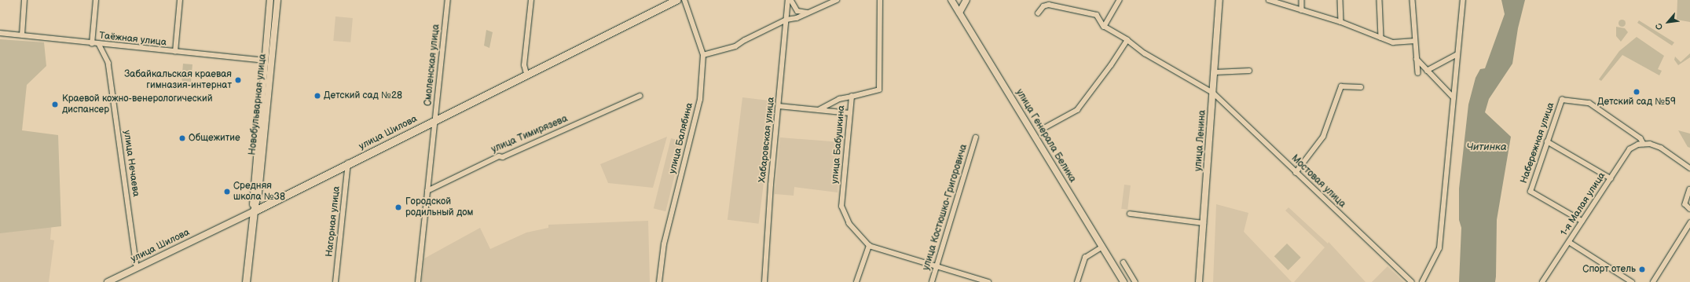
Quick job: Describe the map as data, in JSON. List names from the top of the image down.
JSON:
{
  "streets": {
    "main road": [
      "Новобульварная улица",
      "улица Шилова",
      "улица Генерала Белика",
      "улица Ленина"
    ],
    "street": [
      "Таёжная улица",
      "Смоленская улица",
      "улица Тимирязева",
      "улица Балябина",
      "Хабаровская улица",
      "Набережная улица",
      "улица Бабушкина",
      "улица Нечаева",
      "Мостовая улица",
      "1-я Малая улица",
      "улица Костюшко-Григоровича",
      "Нагорная улица"
    ]
  },
  "crossings": [
    ["Таёжная улица", "Новобульварная улица"],
    ["Таёжная улица", "улица Нечаева"],
    ["Смоленская улица", "улица Шилова"],
    ["Смоленская улица", "улица Тимирязева"],
    ["Новобульварная улица", "улица Шилова"],
    ["улица Шилова", "улица Нечаева"],
    ["улица Шилова", "Нагорная улица"],
    ["улица Ленина", "Мостовая улица"],
    ["Набережная улица", "1-я Малая улица"]
  ],
  "water": ["Читинка"],
  "places": [
    "Забайкальская краевая гимназия-интернат",
    "Детский сад №59",
    "Детский сад №28",
    "Краевой кожно-венерологический диспансер",
    "Общежитие",
    "Средняя школа №38",
    "Городской родильный дом",
    "Спорт отель"
  ],
  "north": "bottom left"
}
